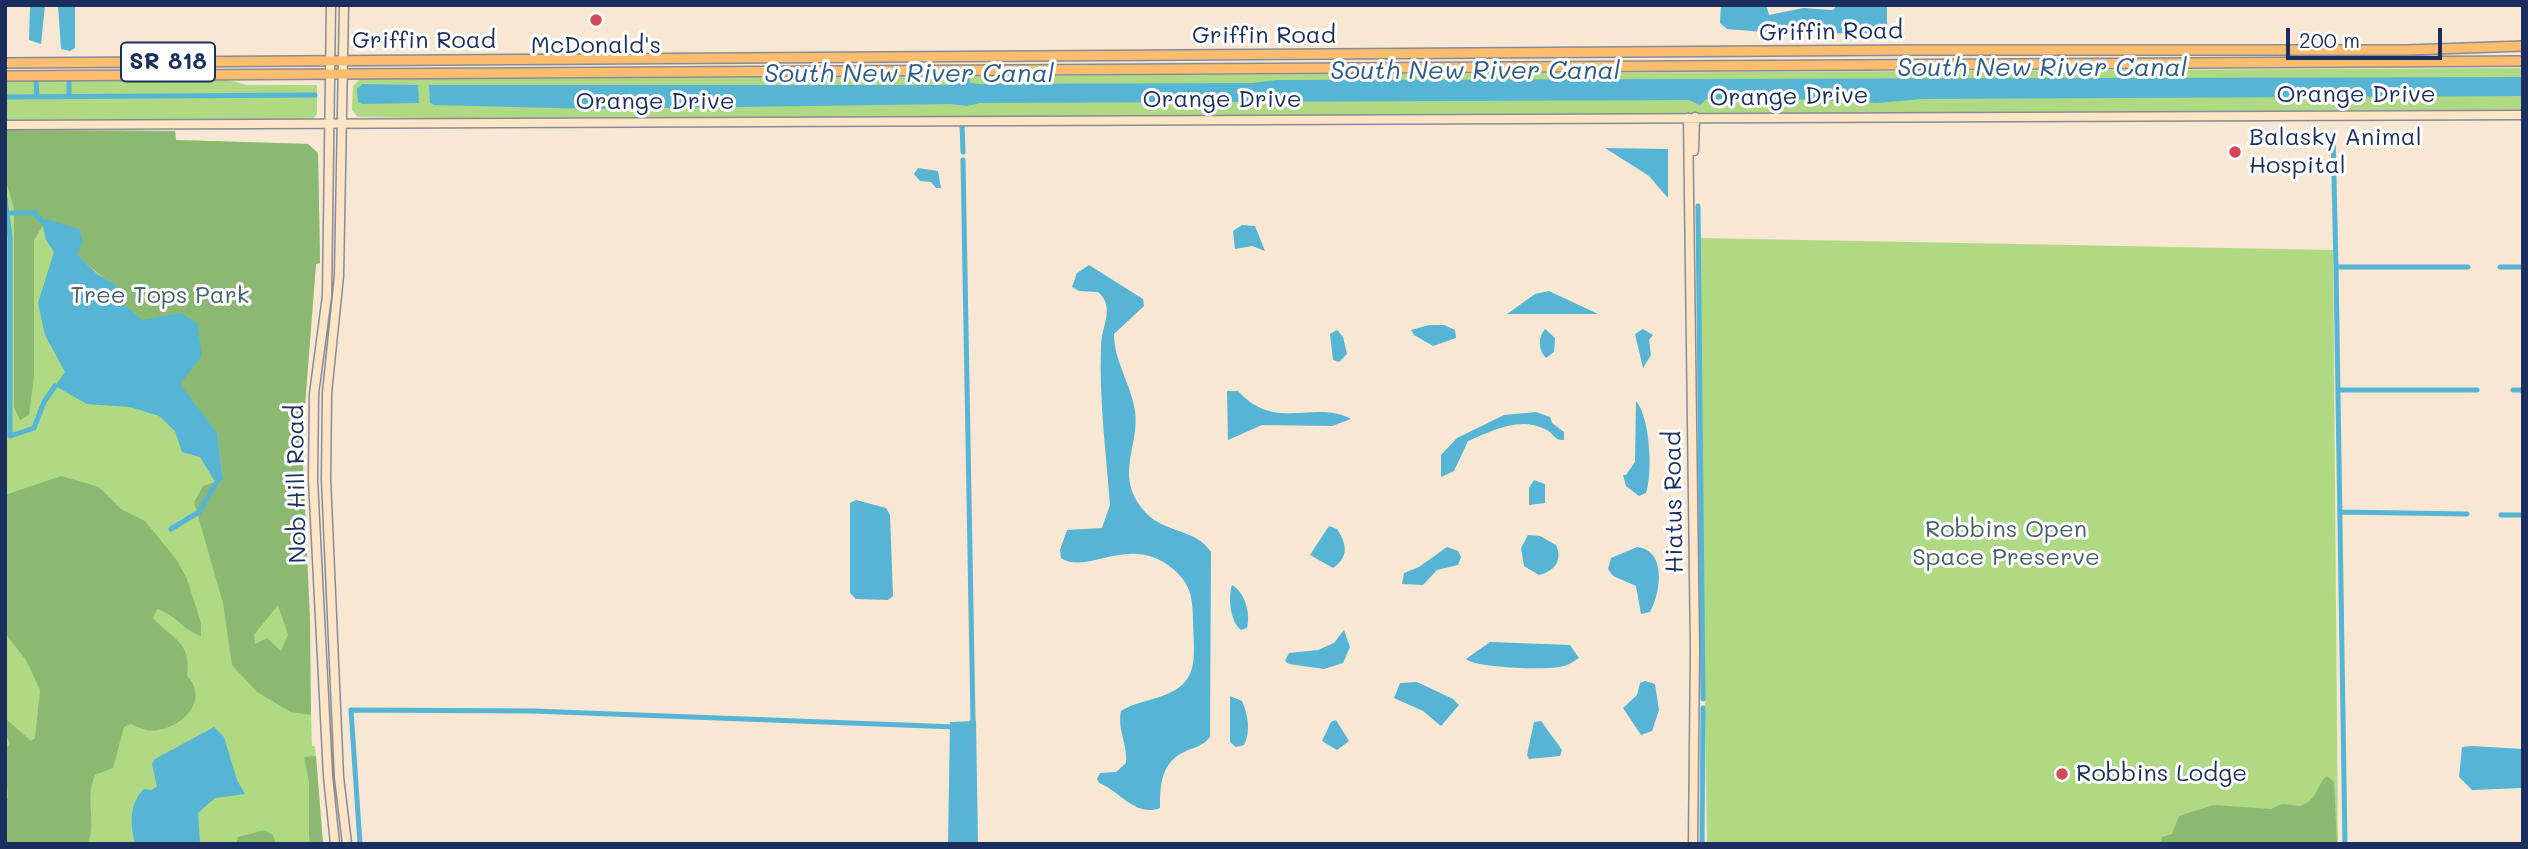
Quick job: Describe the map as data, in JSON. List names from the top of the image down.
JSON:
{
  "streets": {
    "main road": ["Griffin Road", "SR 818"],
    "street": ["Orange Drive", "Nob Hill Road", "Hiatus Road"]
  },
  "crossings": [
    ["Griffin Road", "Nob Hill Road"],
    ["Orange Drive", "Nob Hill Road"],
    ["Orange Drive", "Hiatus Road"]
  ],
  "water": ["South New River Canal"],
  "parks": ["Tree Tops Park", "Robbins Open Space Preserve"],
  "places": ["McDonald's", "Balasky Animal Hospital", "Robbins Lodge"],
  "scale_bar": "200 m"
}
